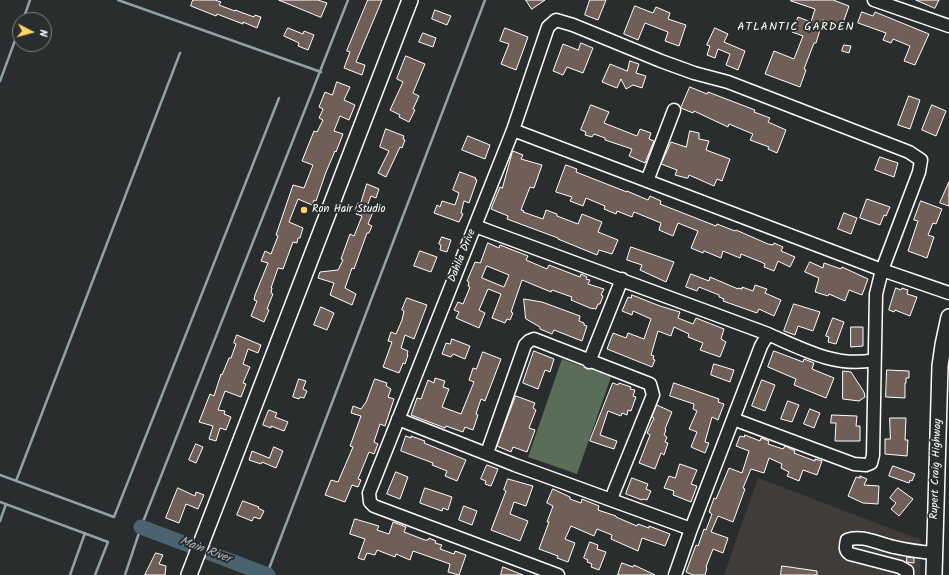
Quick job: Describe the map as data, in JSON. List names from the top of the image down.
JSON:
{
  "streets": {
    "main road": ["Rupert Craig Highway"],
    "street": ["Dahlia Drive"]
  },
  "districts": ["ATLANTIC GARDEN"],
  "water": ["Main River"],
  "places": ["Ron Hair Studio"],
  "north": "right"
}
